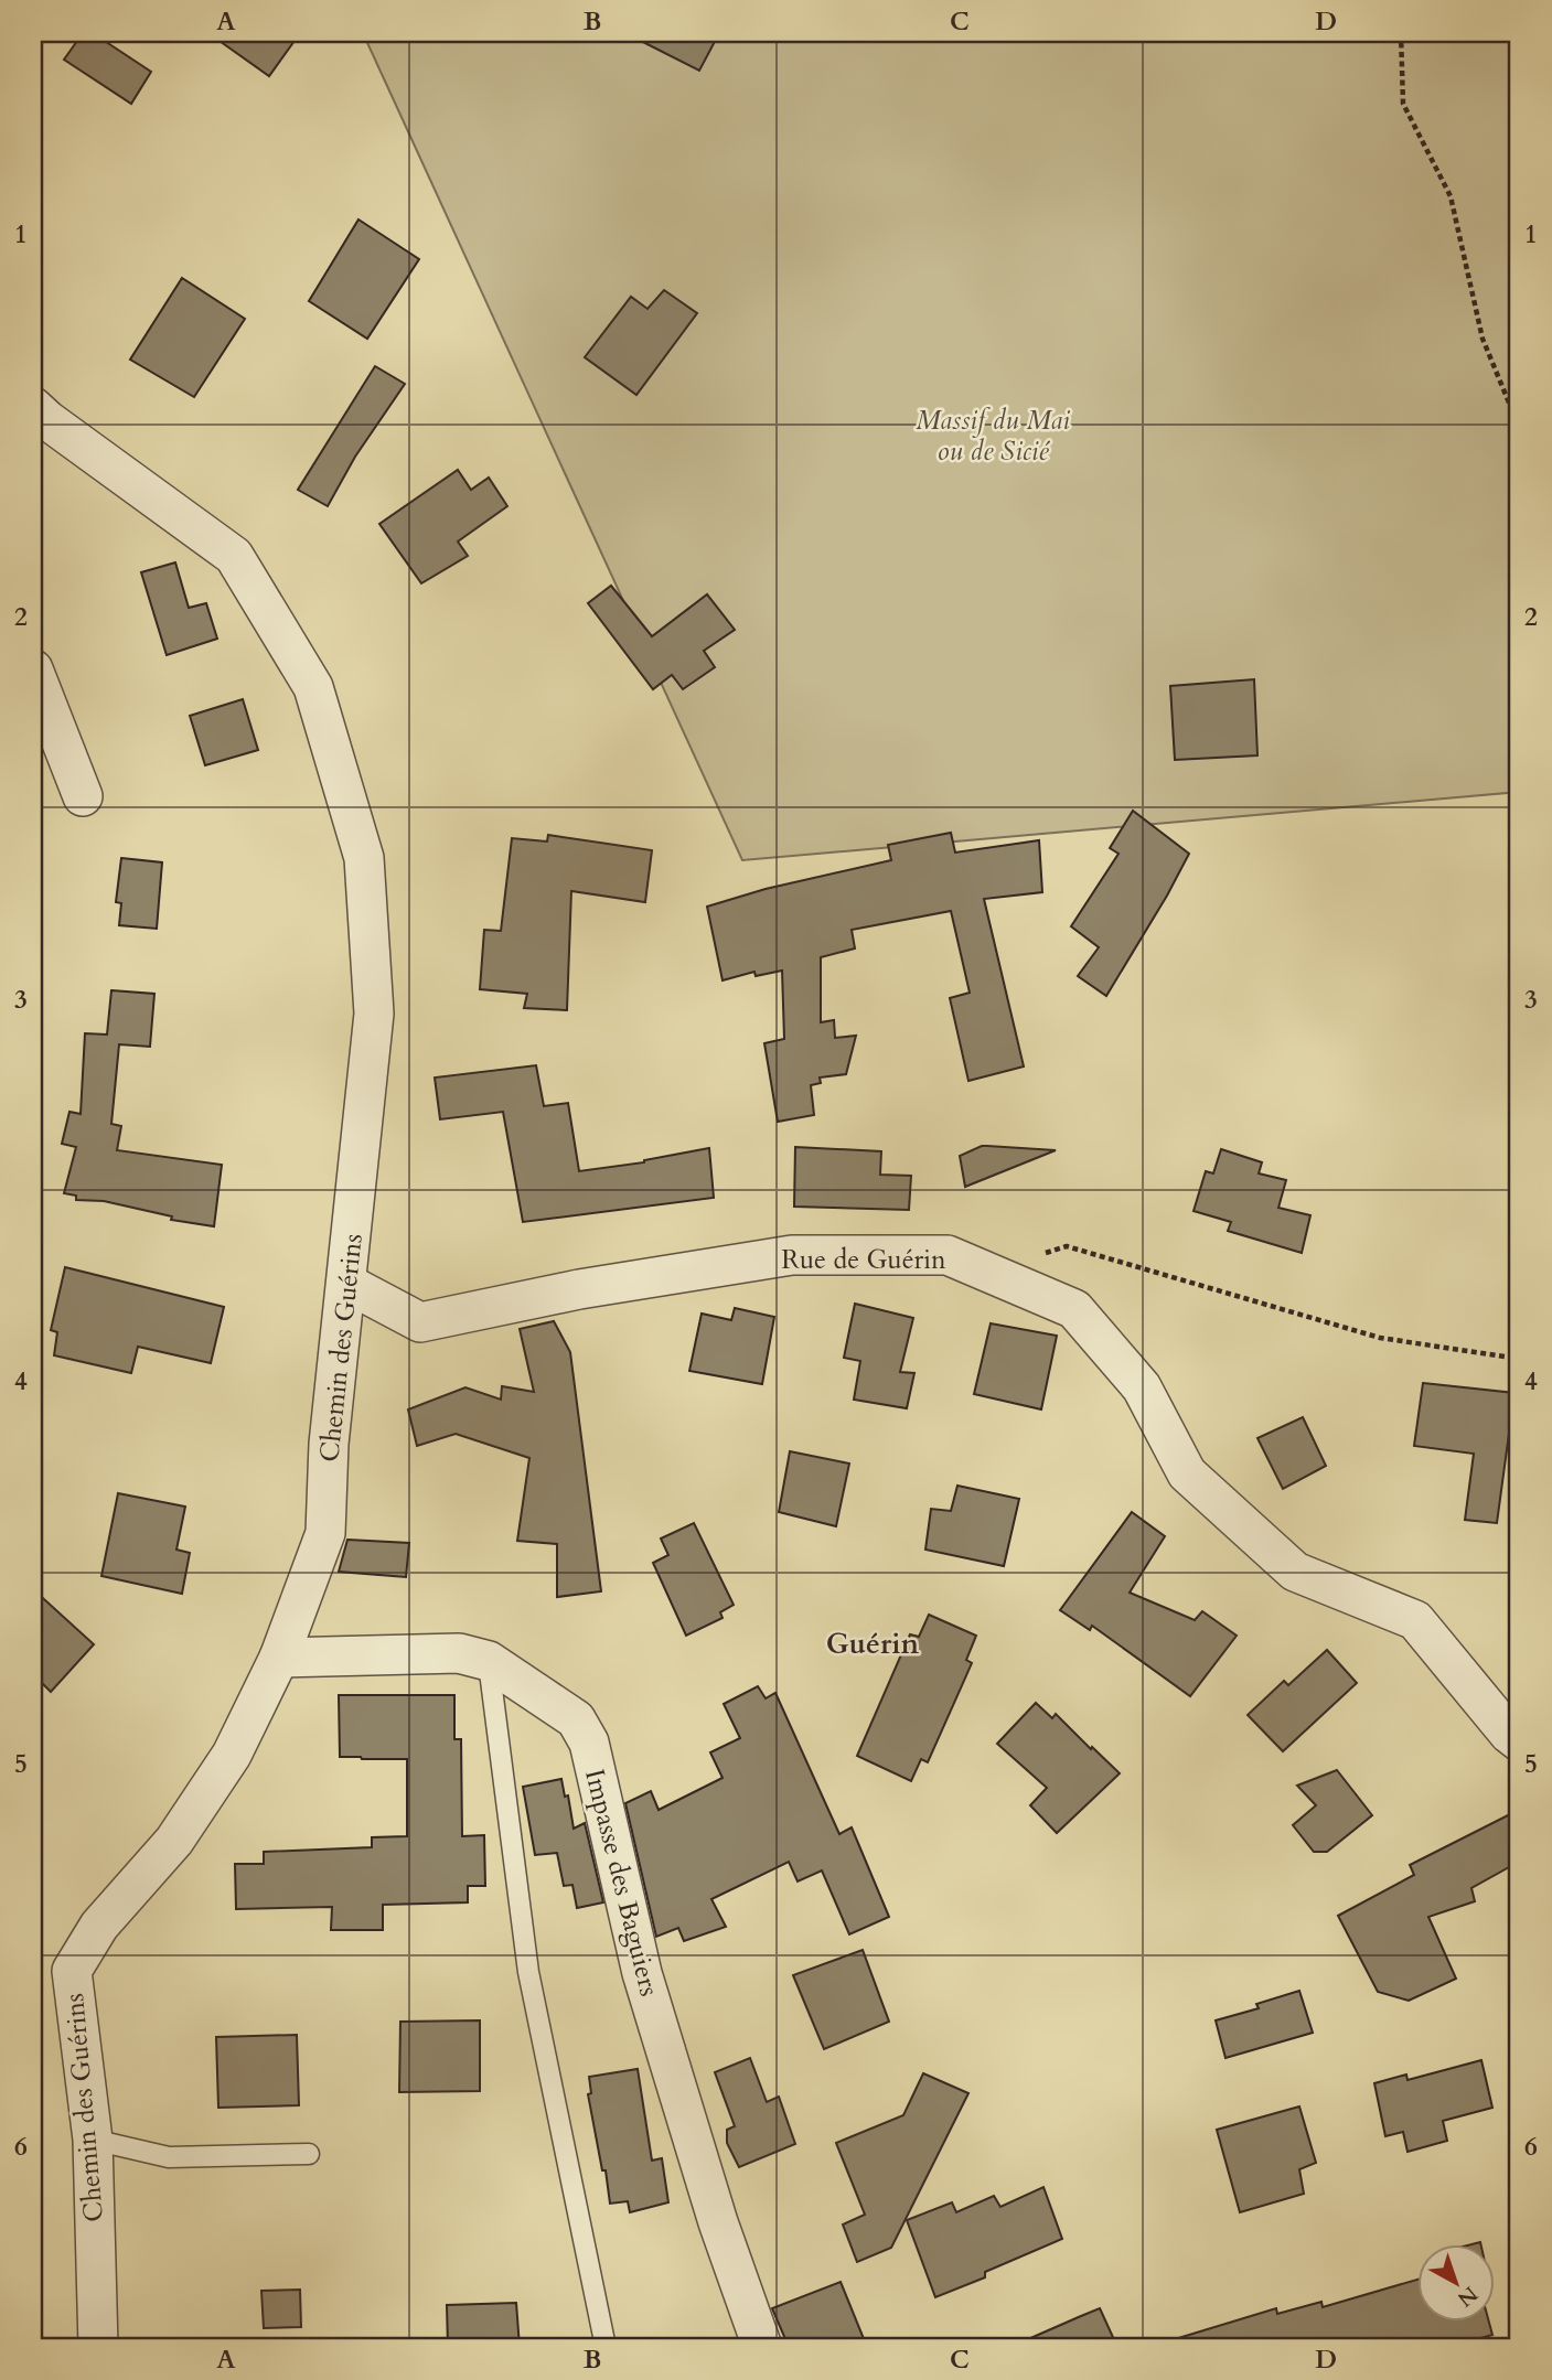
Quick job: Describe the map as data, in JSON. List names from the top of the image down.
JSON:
{
  "streets": {
    "street": ["Rue de Guérin", "Chemin des Guérins", "Impasse des Baguiers"]
  },
  "crossings": [
    ["Rue de Guérin", "Chemin des Guérins"],
    ["Chemin des Guérins", "Impasse des Baguiers"]
  ],
  "districts": ["Guérin"],
  "parks": ["Massif du Mai ou de Sicié"],
  "north": "bottom right",
  "grid": {
    "columns": [
      "A",
      "B",
      "C",
      "D"
    ],
    "rows": [
      "1",
      "2",
      "3",
      "4",
      "5",
      "6"
    ]
  }
}
